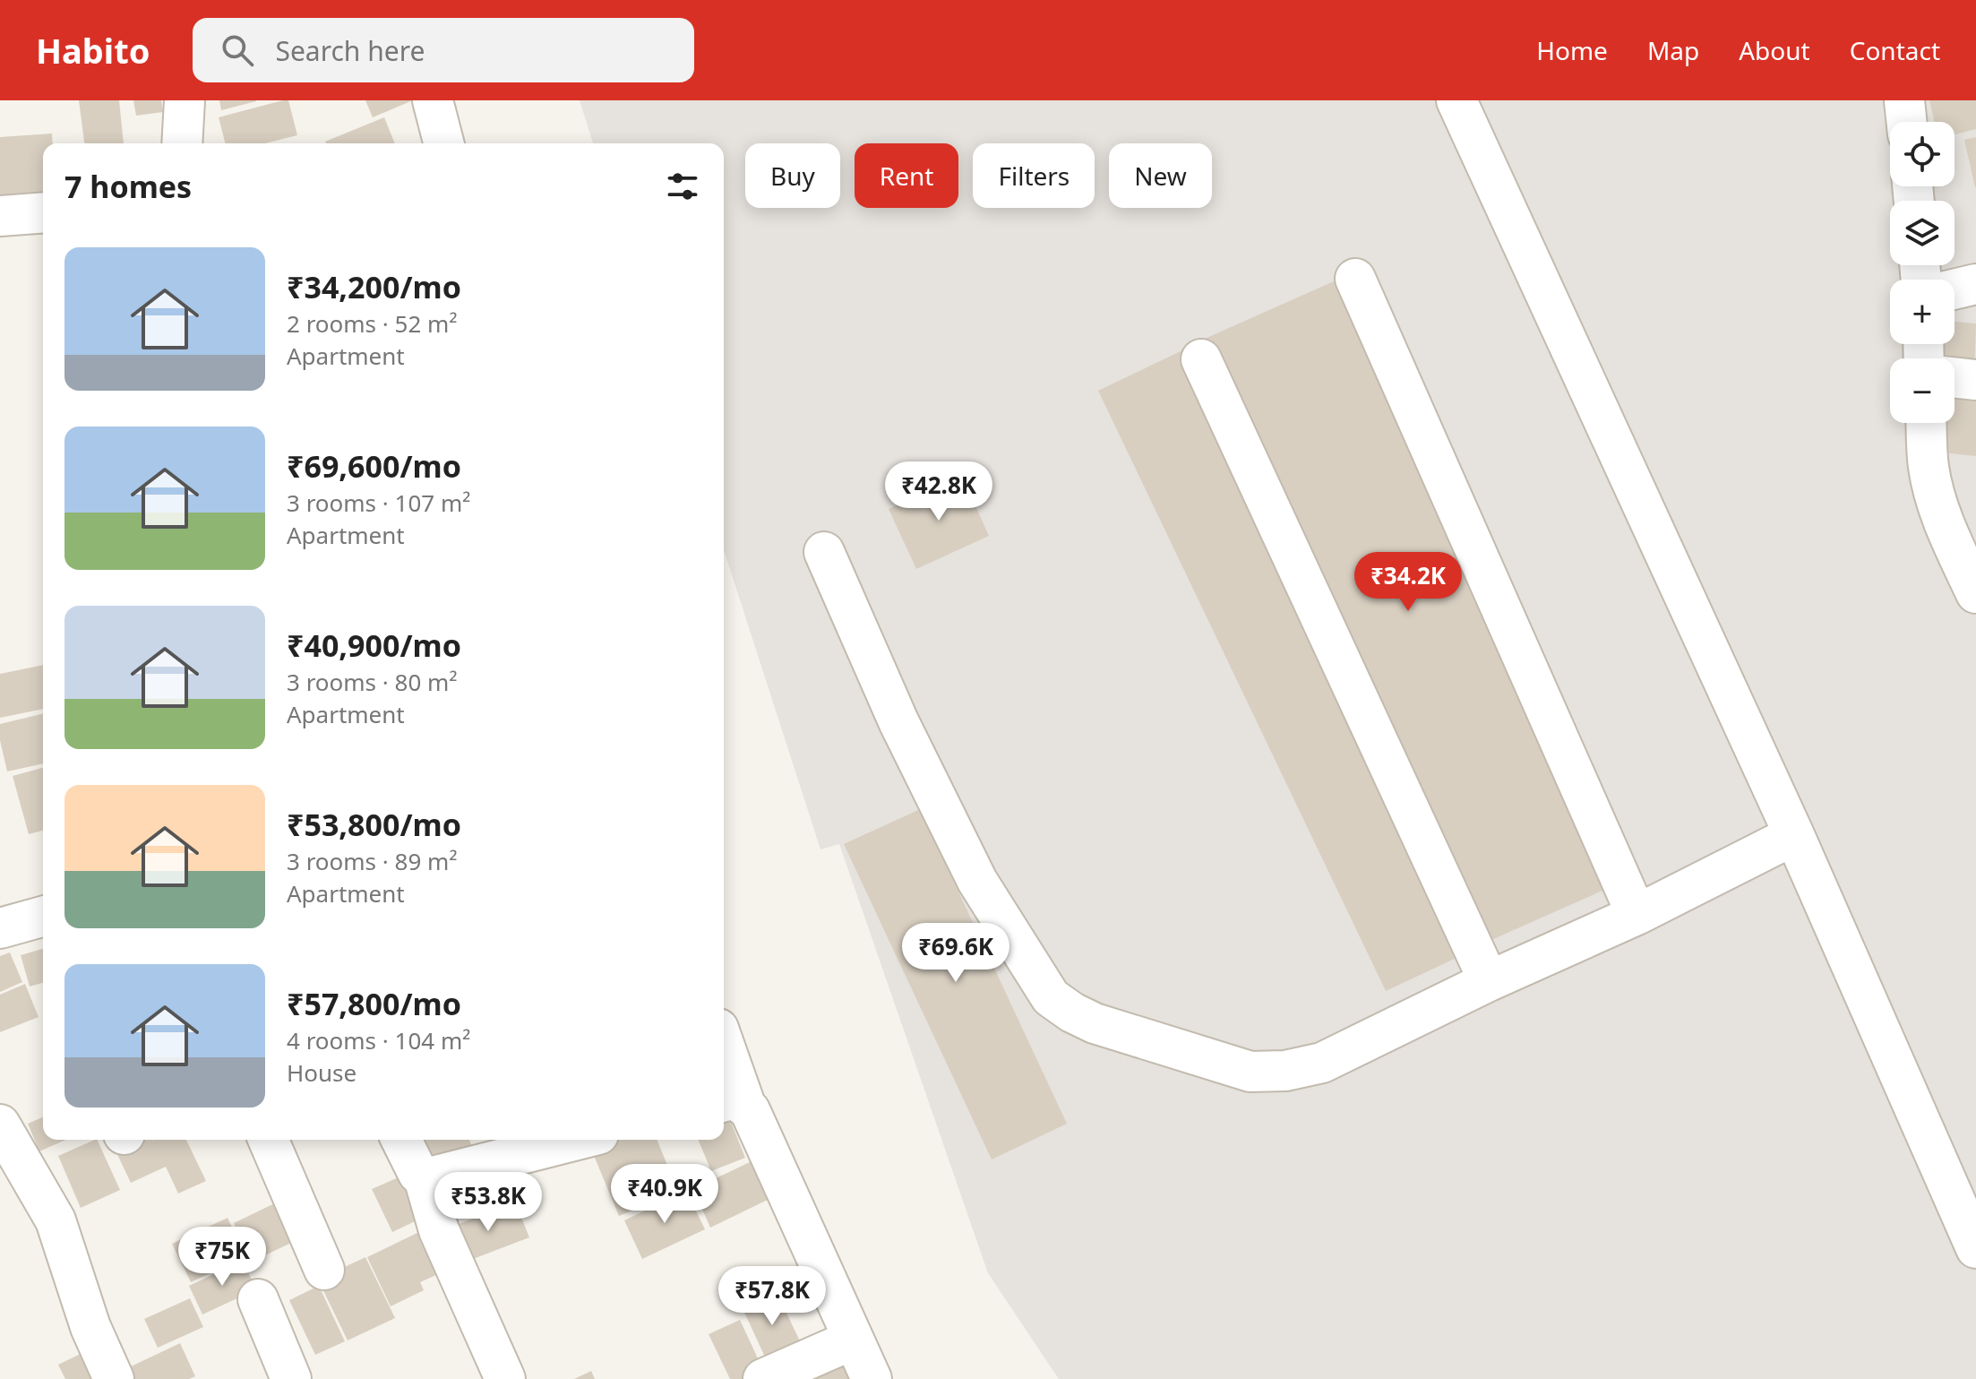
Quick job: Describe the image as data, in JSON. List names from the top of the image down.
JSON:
{
  "page": {
    "header": "Habito",
    "search": "Search here",
    "nav": [
      "Home",
      "Map",
      "About",
      "Contact"
    ],
    "map_buttons": ["+", "−"],
    "chip": [
      "Buy",
      "Rent",
      "Filters",
      "New"
    ],
    "heading": "7 homes",
    "list": [
      {
        "name": "₹34,200/mo",
        "note": "2 rooms · 52 m² · Apartment"
      },
      {
        "name": "₹69,600/mo",
        "note": "3 rooms · 107 m² · Apartment"
      },
      {
        "name": "₹40,900/mo",
        "note": "3 rooms · 80 m² · Apartment"
      },
      {
        "name": "₹53,800/mo",
        "note": "3 rooms · 89 m² · Apartment"
      },
      {
        "name": "₹57,800/mo",
        "note": "4 rooms · 104 m² · House"
      }
    ],
    "price": [
      "₹42.8K",
      "₹34.2K",
      "₹69.6K",
      "₹40.9K",
      "₹53.8K",
      "₹75K",
      "₹57.8K"
    ]
  }
}
